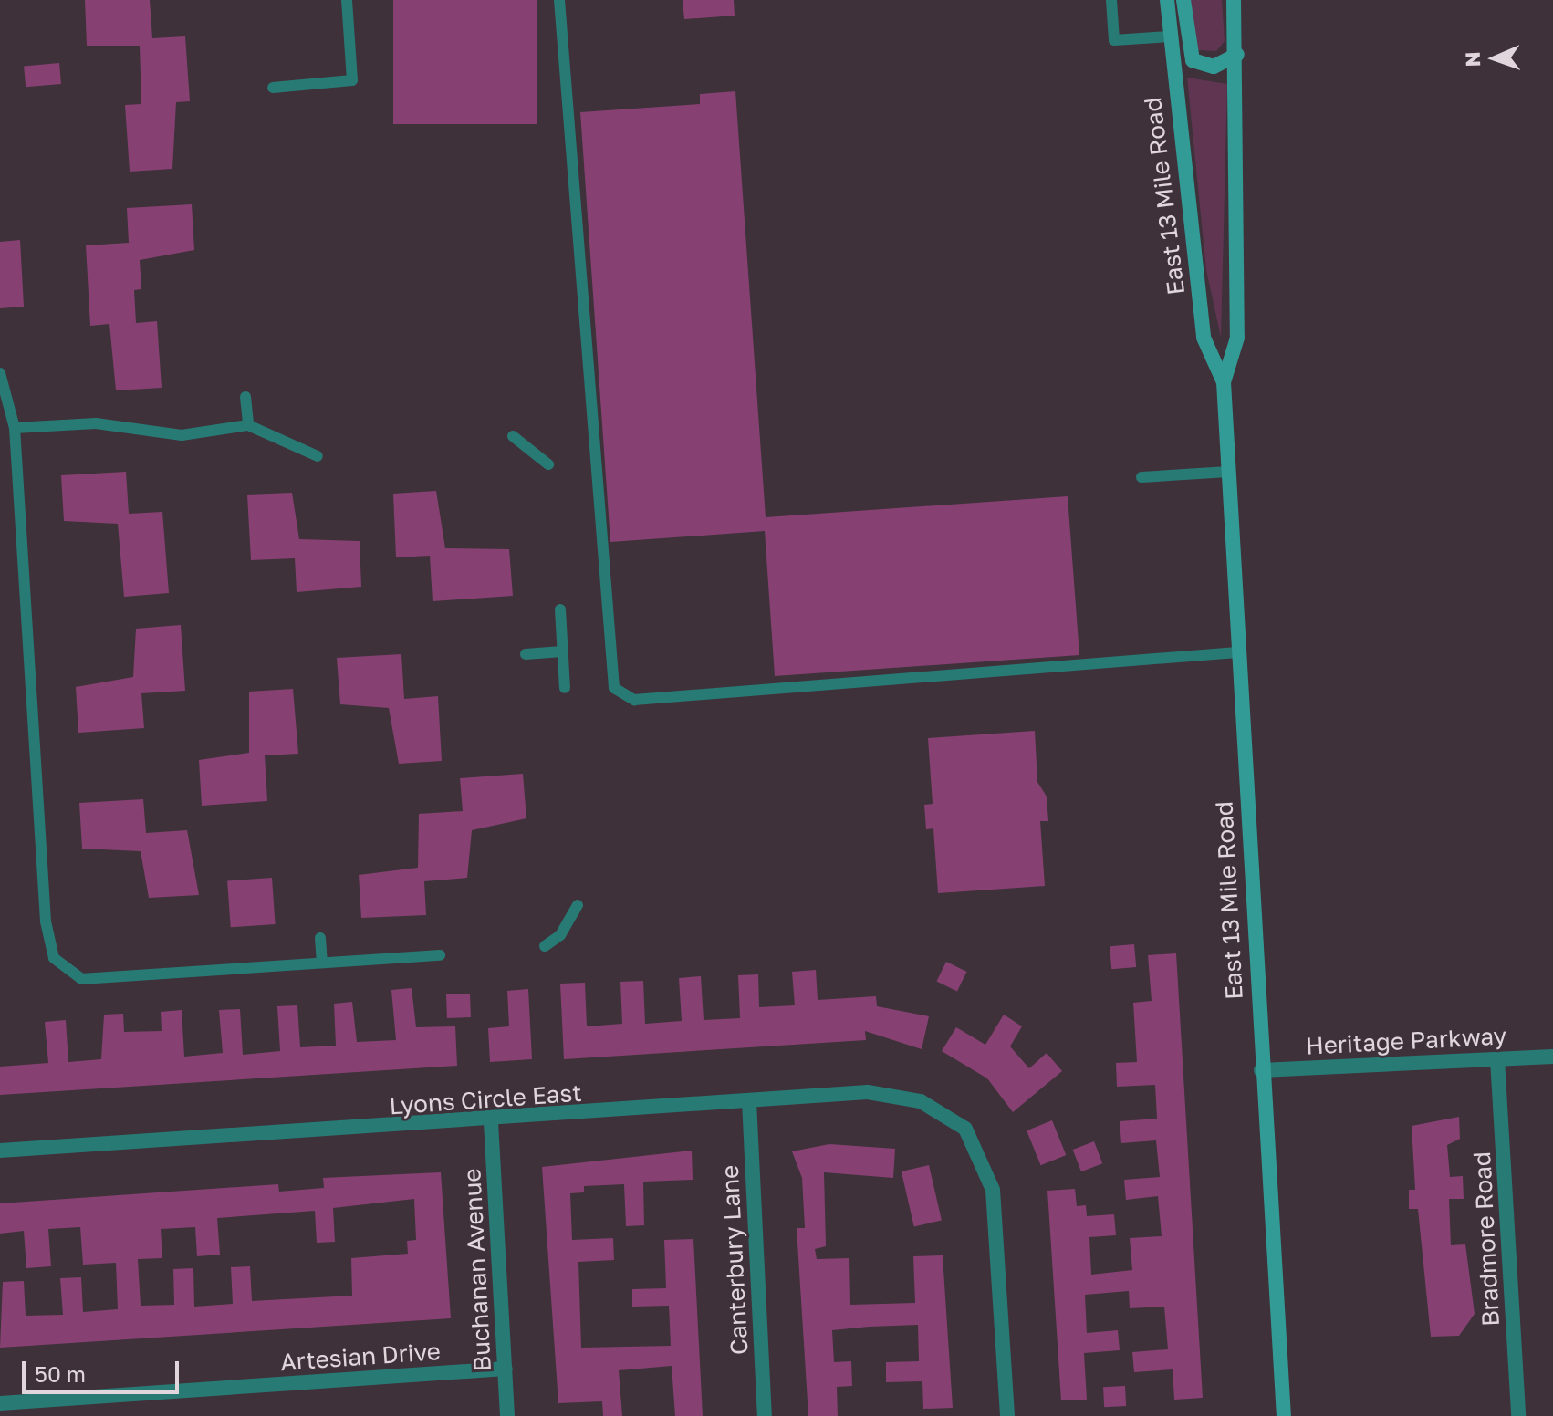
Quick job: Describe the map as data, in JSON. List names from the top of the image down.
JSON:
{
  "streets": {
    "main road": ["East 13 Mile Road"],
    "street": [
      "Heritage Parkway",
      "Lyons Circle East",
      "Bradmore Road",
      "Canterbury Lane",
      "Buchanan Avenue",
      "Artesian Drive"
    ]
  },
  "crossings": [
    ["East 13 Mile Road", "Heritage Parkway"],
    ["Heritage Parkway", "Bradmore Road"],
    ["Lyons Circle East", "Canterbury Lane"],
    ["Lyons Circle East", "Buchanan Avenue"],
    ["Buchanan Avenue", "Artesian Drive"]
  ],
  "scale_bar": "50 m",
  "north": "left"
}
